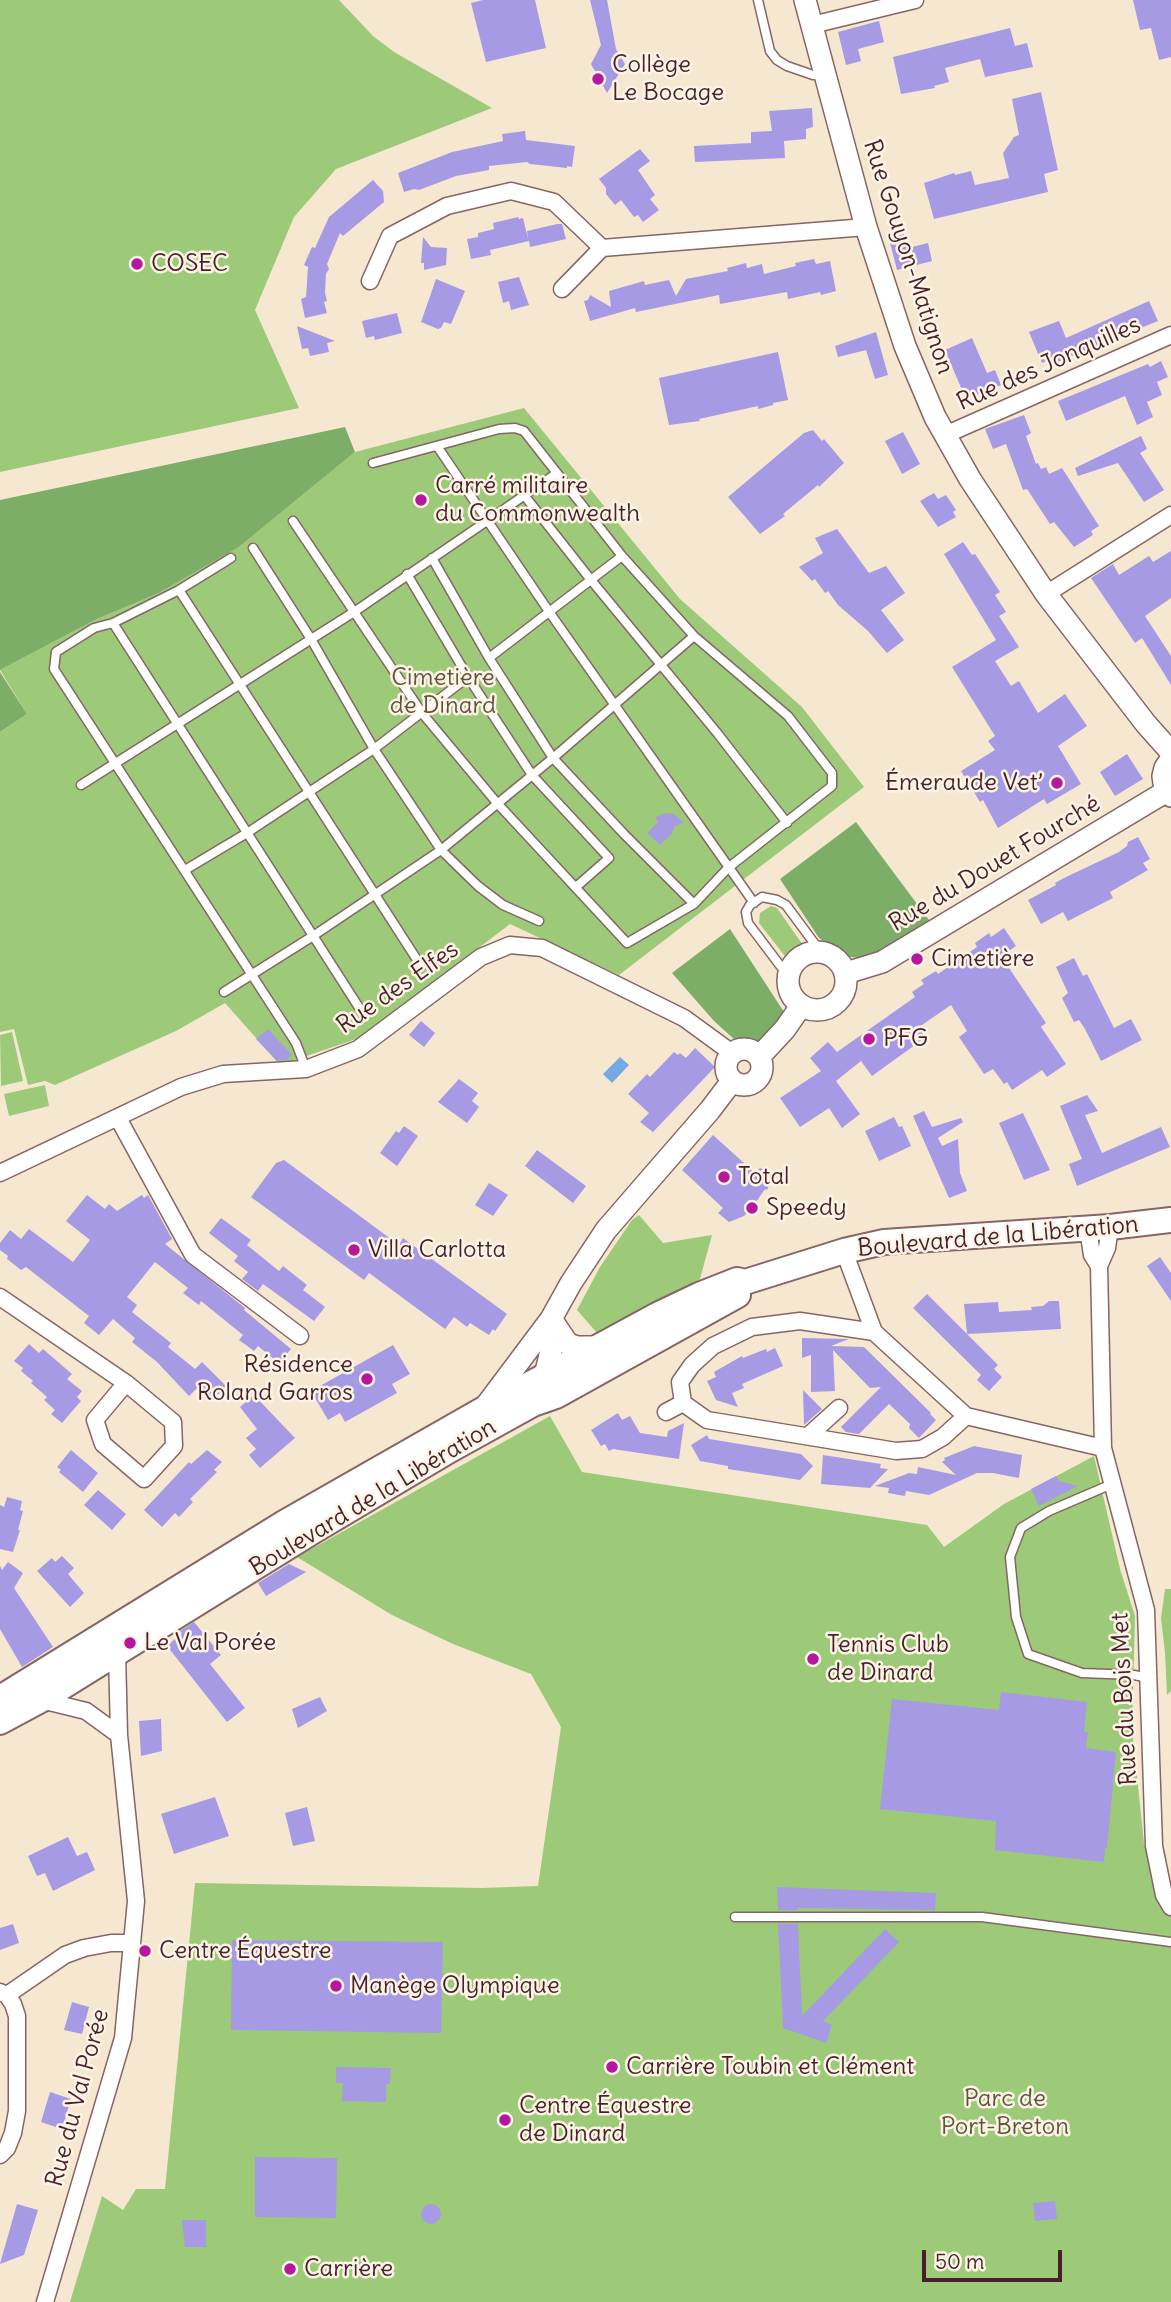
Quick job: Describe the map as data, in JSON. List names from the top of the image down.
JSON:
{
  "streets": {
    "main road": ["Rue Gouyon-Matignon", "Rue du Douet Fourché", "Boulevard de la Libération"],
    "street": [
      "Rue des Jonquilles",
      "Rue des Elfes",
      "Rue du Bois Met",
      "Rue du Val Porée"
    ]
  },
  "crossings": [
    ["Rue Gouyon-Matignon", "Rue des Jonquilles"],
    ["Boulevard de la Libération", "Rue du Bois Met"],
    ["Boulevard de la Libération", "Rue du Val Porée"]
  ],
  "parks": ["Cimetière de Dinard", "Parc de Port-Breton"],
  "places": [
    "Collège Le Bocage",
    "COSEC",
    "Carré militaire du Commonwealth",
    "Émeraude Vet’",
    "Cimetière",
    "PFG",
    "Total",
    "Speedy",
    "Villa Carlotta",
    "Résidence Roland Garros",
    "Le Val Porée",
    "Tennis Club de Dinard",
    "Centre Équestre",
    "Manège Olympique",
    "Carrière Toubin et Clément",
    "Centre Équestre de Dinard",
    "Carrière"
  ],
  "scale_bar": "50 m"
}
